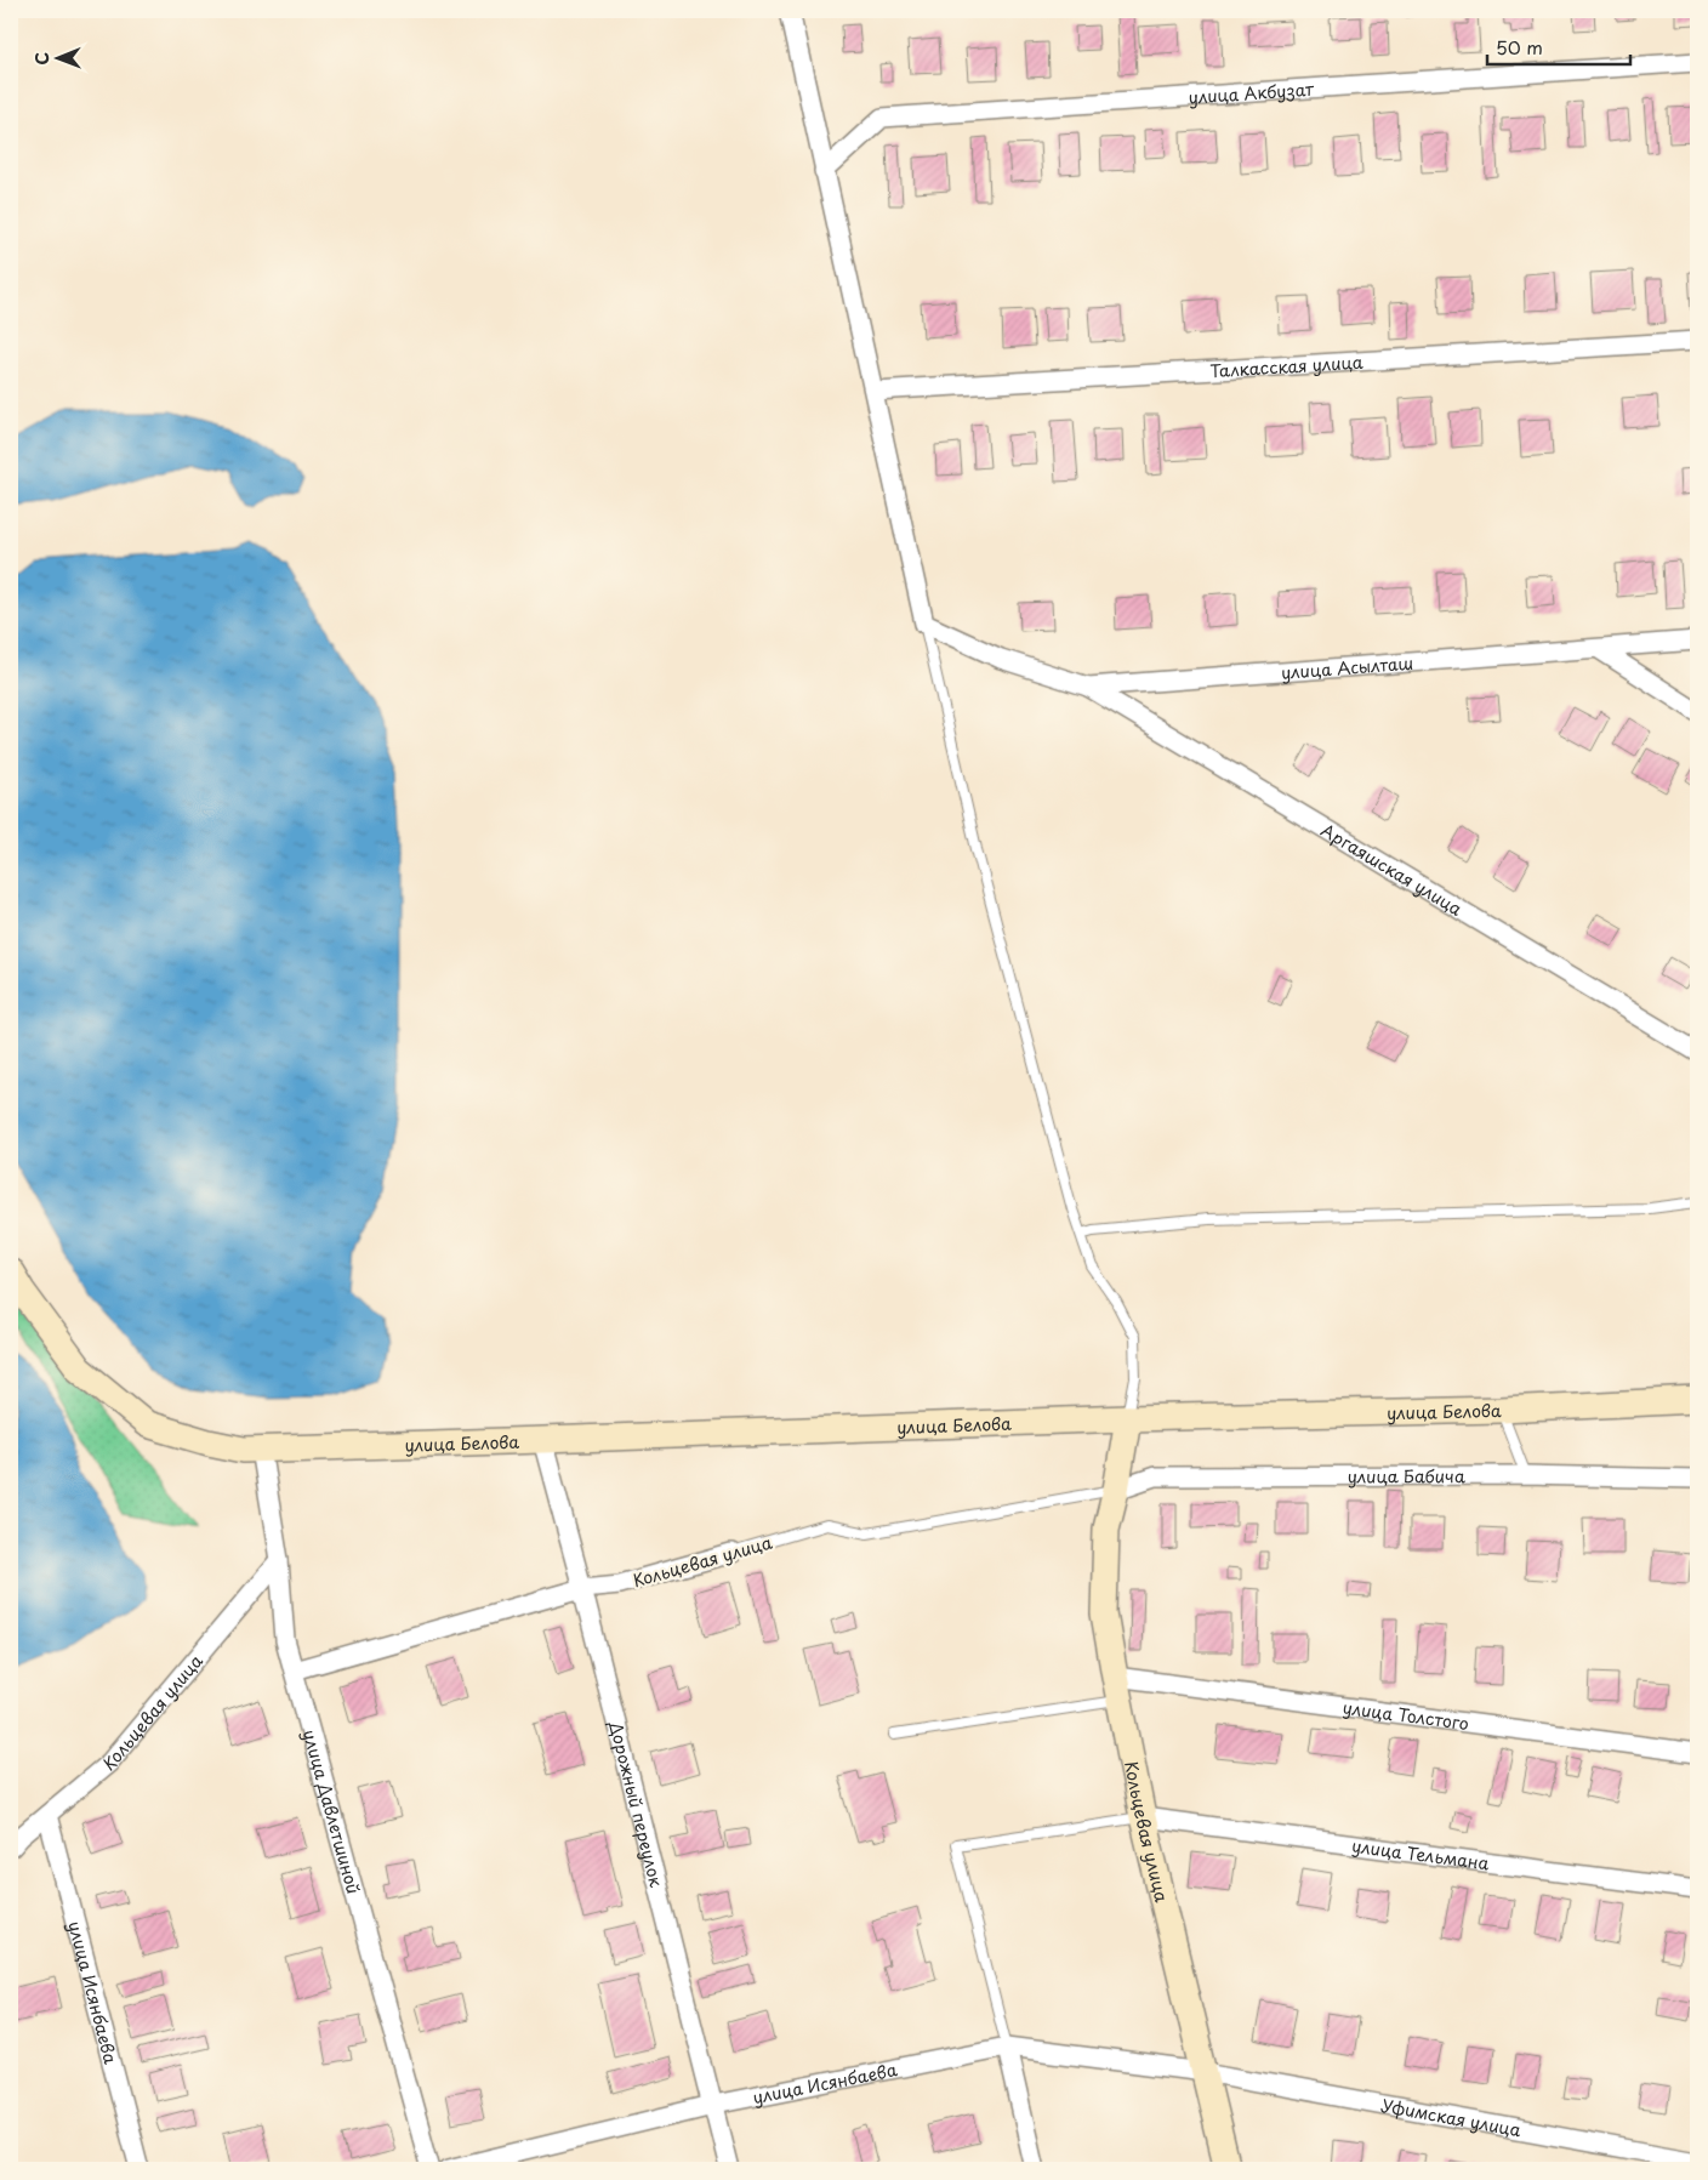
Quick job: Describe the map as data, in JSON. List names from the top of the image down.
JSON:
{
  "streets": {
    "main road": ["улица Белова", "Кольцевая улица"],
    "street": [
      "улица Акбузат",
      "Талкасская улица",
      "улица Асылташ",
      "Аргаяшская улица",
      "улица Бабича",
      "улица Толстого",
      "Дорожный переулок",
      "улица Давлетшиной",
      "улица Тельмана",
      "улица Исянбаева",
      "Уфимская улица"
    ]
  },
  "crossings": [
    ["улица Асылташ", "Аргаяшская улица"],
    ["улица Белова", "Кольцевая улица"],
    ["улица Белова", "Дорожный переулок"],
    ["улица Белова", "улица Давлетшиной"],
    ["улица Бабича", "Кольцевая улица"],
    ["Кольцевая улица", "улица Толстого"],
    ["Кольцевая улица", "Дорожный переулок"],
    ["Кольцевая улица", "улица Давлетшиной"],
    ["Кольцевая улица", "улица Тельмана"],
    ["Кольцевая улица", "улица Исянбаева"],
    ["Кольцевая улица", "Уфимская улица"],
    ["Дорожный переулок", "улица Исянбаева"],
    ["улица Исянбаева", "Уфимская улица"]
  ],
  "scale_bar": "50 m",
  "north": "left"
}
